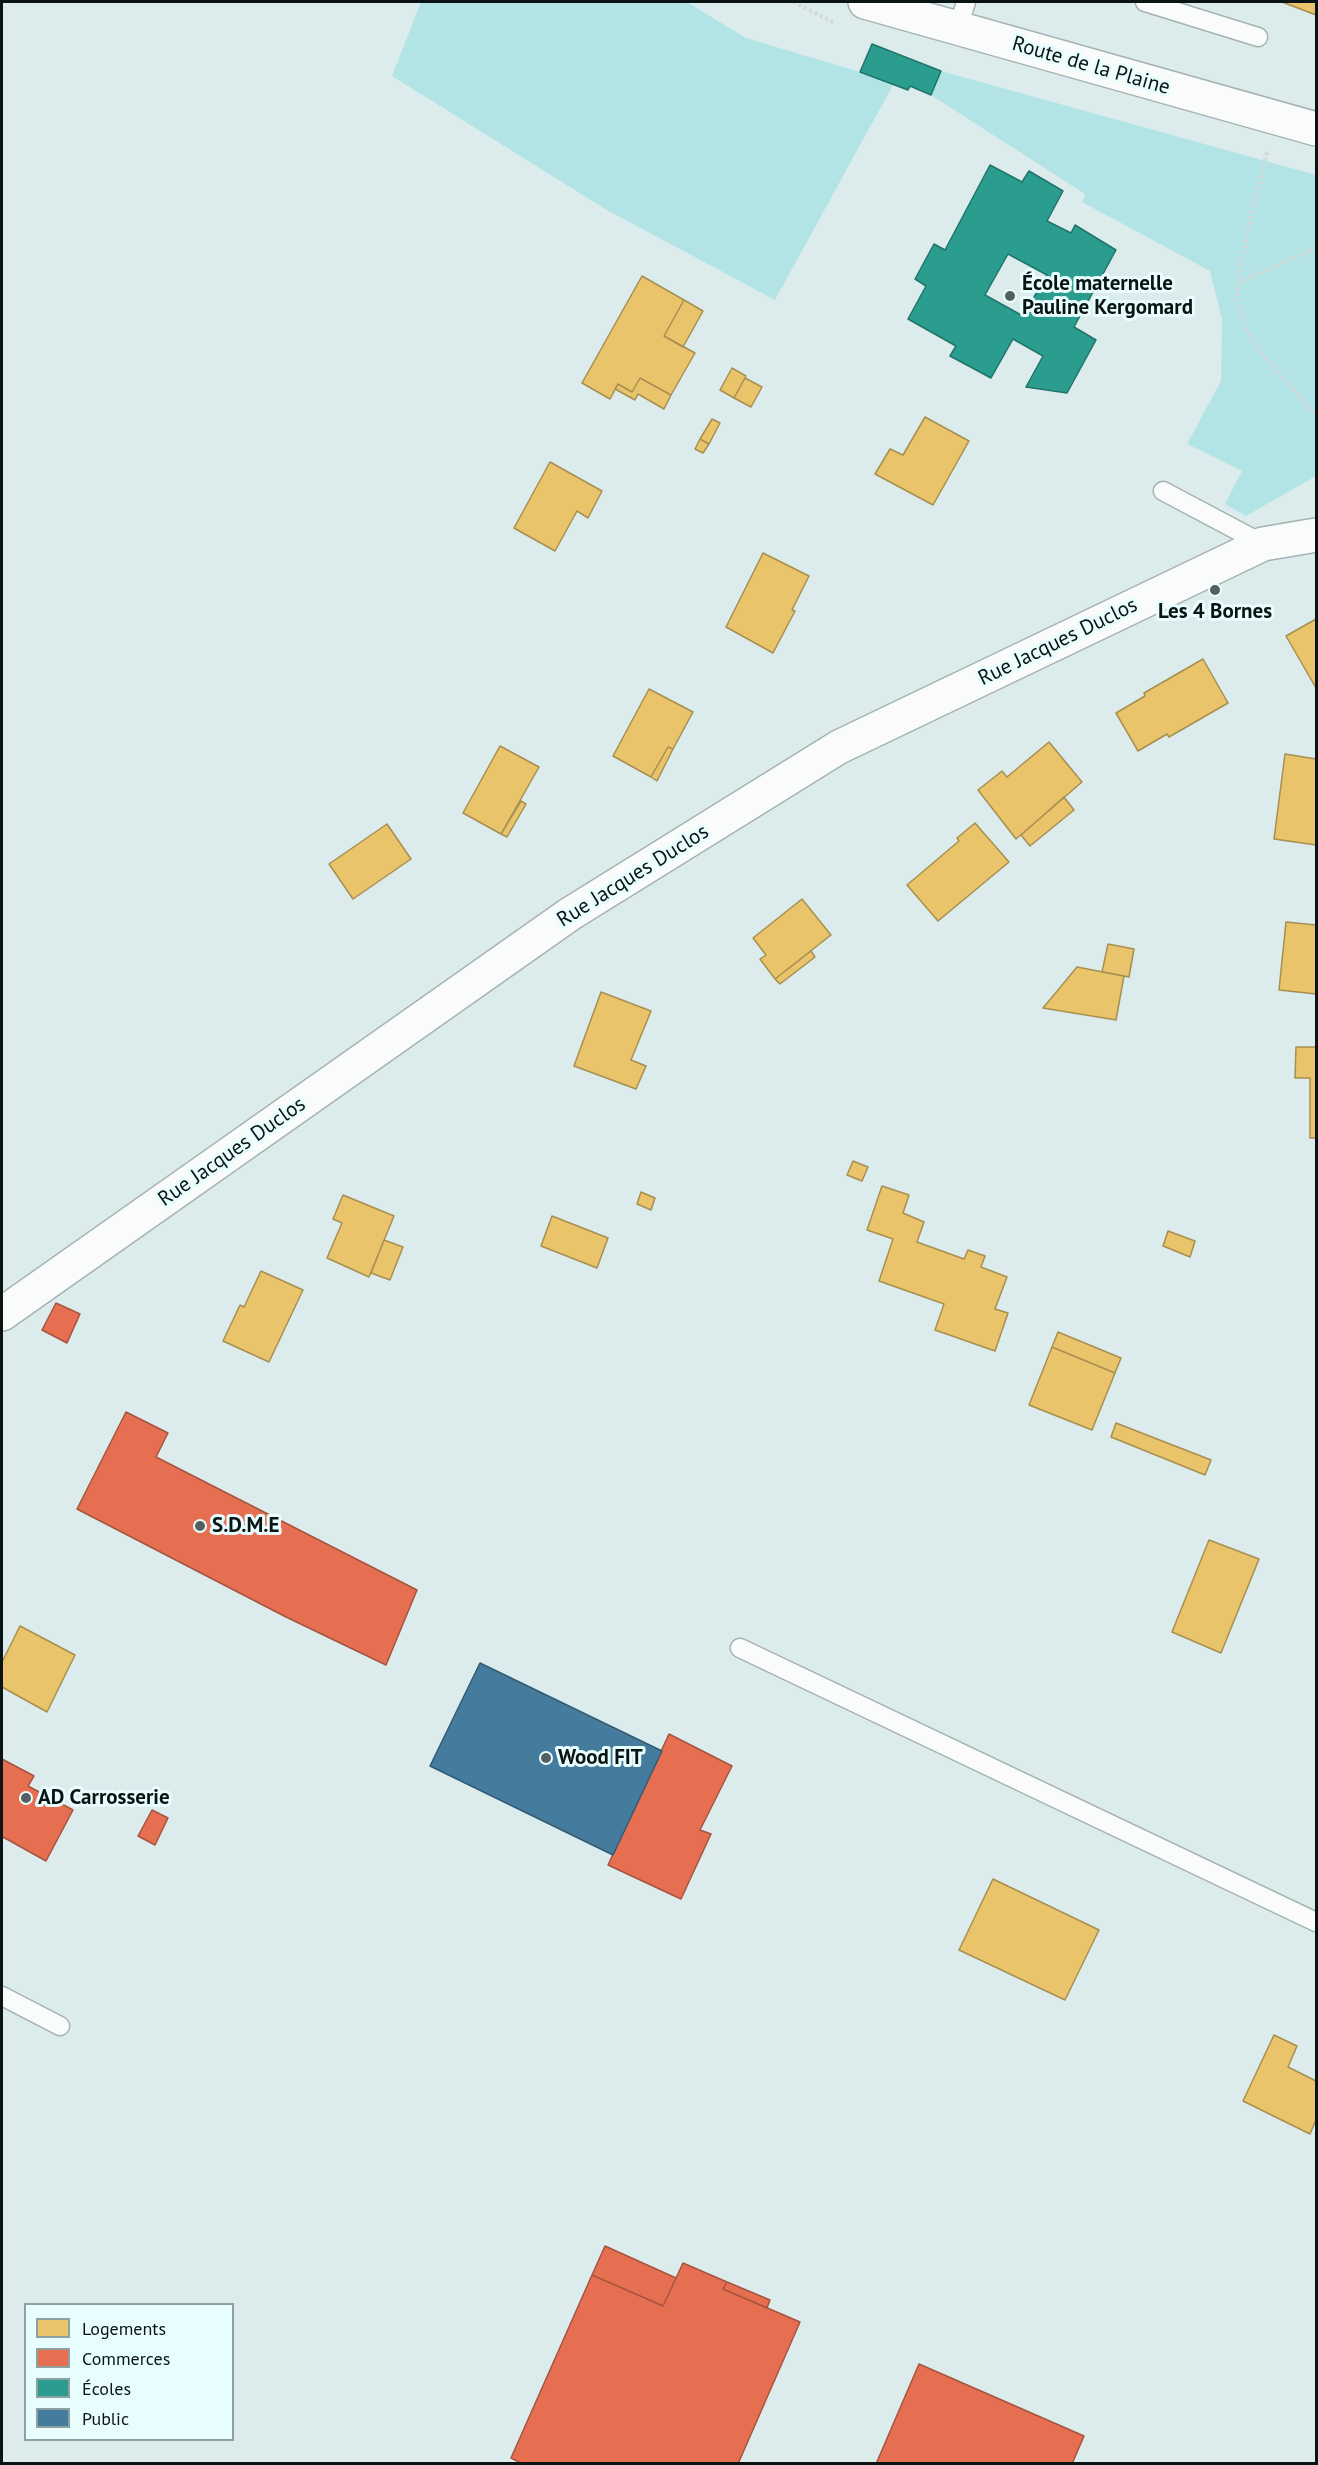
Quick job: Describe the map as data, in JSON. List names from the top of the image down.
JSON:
{
  "streets": {
    "street": ["Route de la Plaine", "Rue Jacques Duclos"]
  },
  "places": [
    "École maternelle Pauline Kergomard",
    "Les 4 Bornes",
    "S.D.M.E",
    "Wood FIT",
    "AD Carrosserie"
  ],
  "legend": [
    "Logements",
    "Commerces",
    "Écoles",
    "Public"
  ]
}
